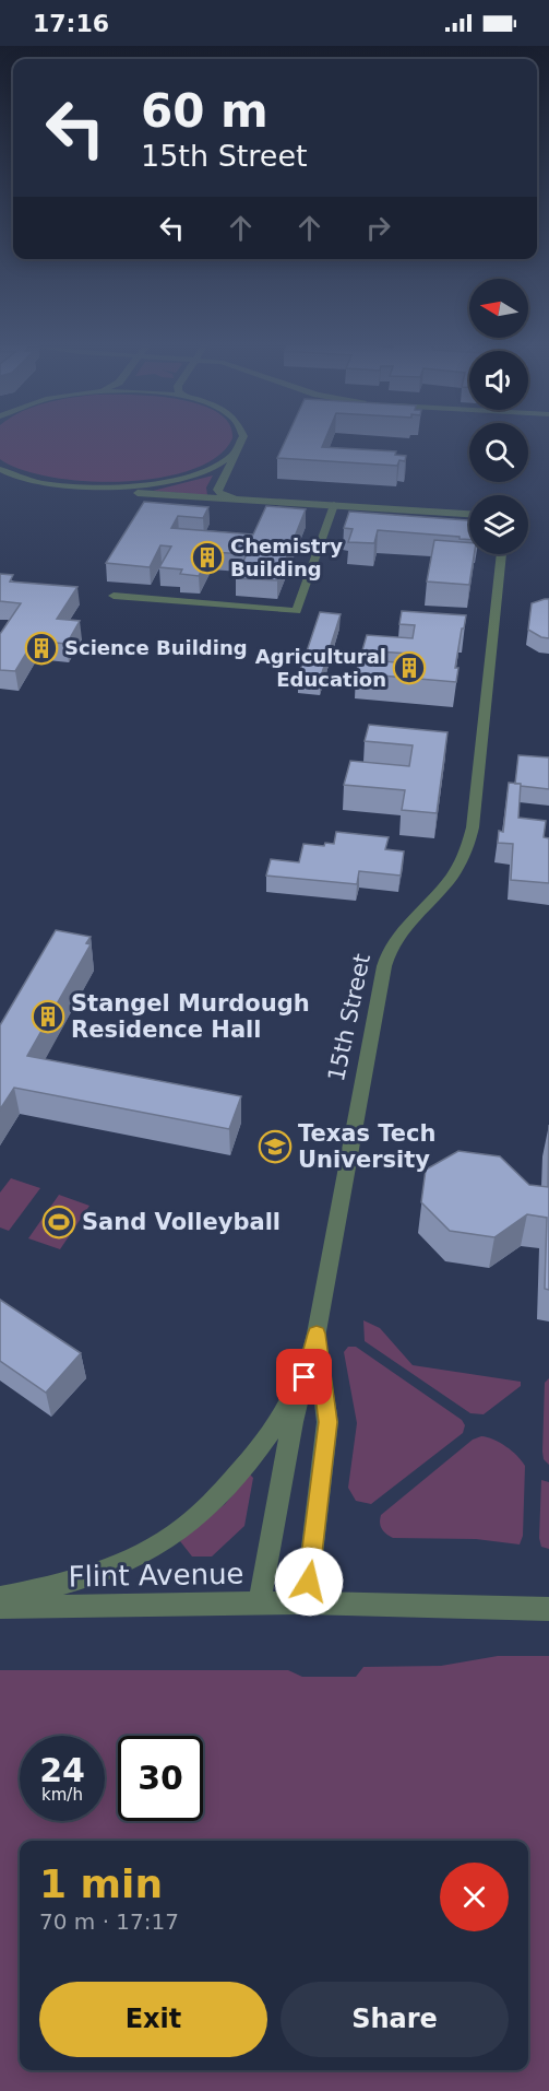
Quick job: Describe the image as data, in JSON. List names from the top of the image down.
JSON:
{
  "streets": {
    "street": ["15th Street", "Flint Avenue"]
  },
  "crossings": [
    ["15th Street", "Flint Avenue"]
  ],
  "places": {
    "building": [
      "Chemistry Building",
      "Science Building",
      "Agricultural Education",
      "Stangel Murdough Residence Hall"
    ],
    "school or university": ["Texas Tech University"],
    "sports": ["Sand Volleyball"]
  },
  "north": "left",
  "page": {
    "status": "17:16",
    "turn": ["60 m", "15th Street"],
    "speed": "24 km/h",
    "limit": "30",
    "heading": ["1 min", "70 m · 17:17"],
    "buttons": ["Exit", "Share"]
  }
}
